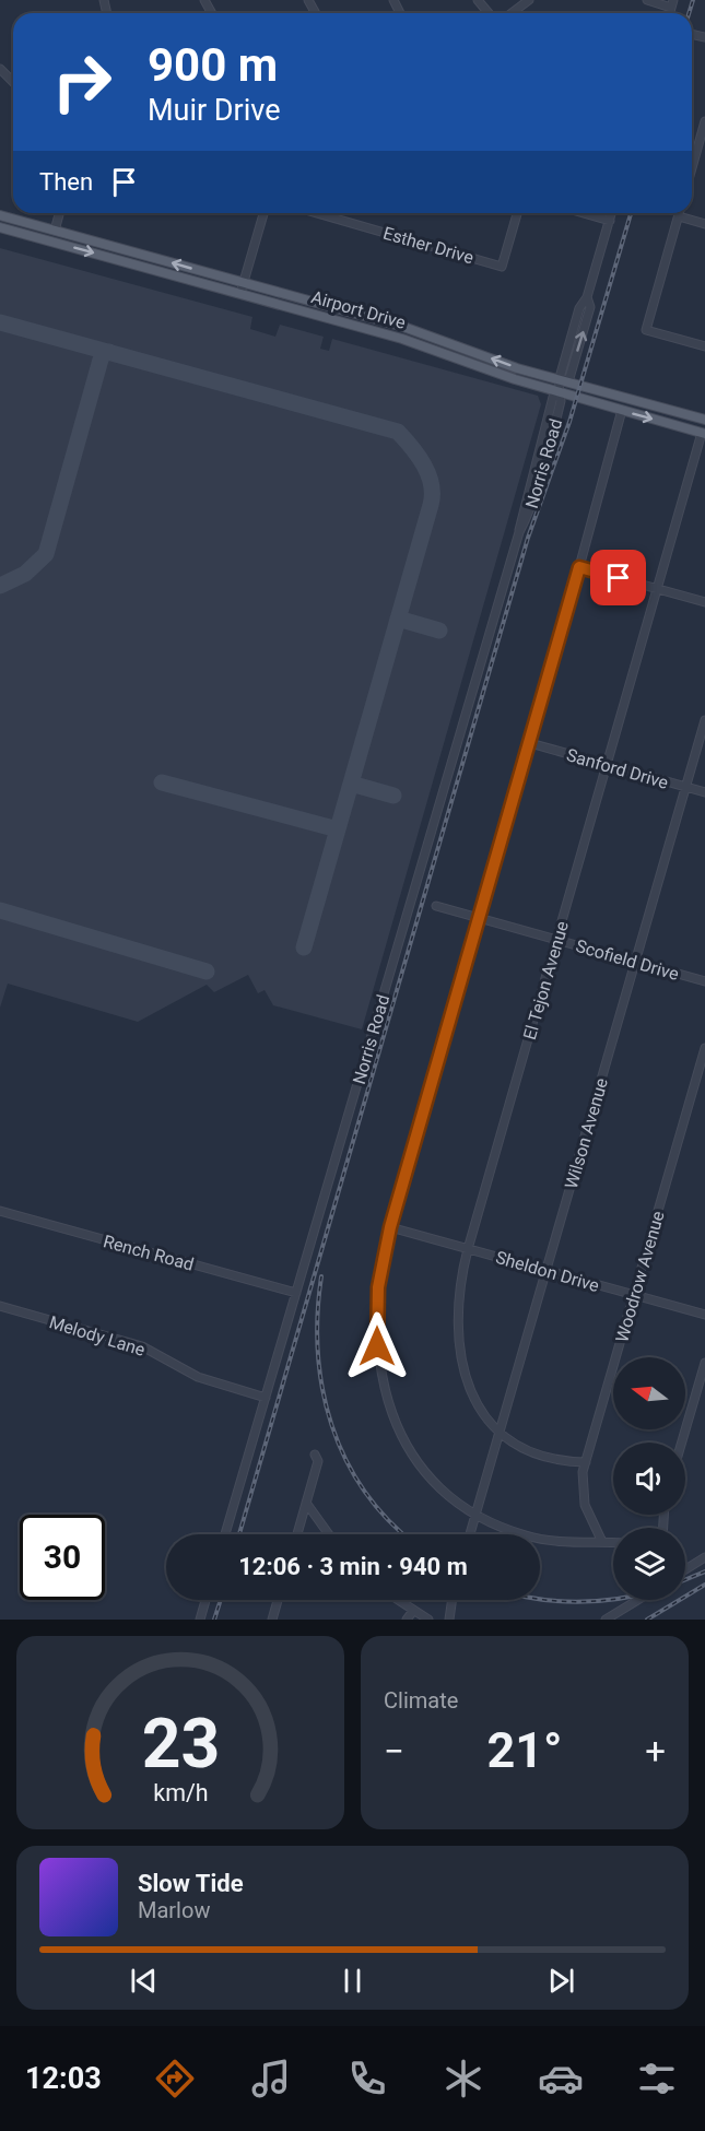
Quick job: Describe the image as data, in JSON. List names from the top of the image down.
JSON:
{
  "streets": {
    "main road": ["Airport Drive"],
    "street": [
      "Esther Drive",
      "Norris Road",
      "Sanford Drive",
      "Scofield Drive",
      "El Tejon Avenue",
      "Wilson Avenue",
      "Rench Road",
      "Sheldon Drive",
      "Woodrow Avenue",
      "Melody Lane"
    ]
  },
  "crossings": [
    ["Airport Drive", "Norris Road"],
    ["Airport Drive", "El Tejon Avenue"],
    ["Norris Road", "Rench Road"],
    ["Norris Road", "Melody Lane"],
    ["Sanford Drive", "El Tejon Avenue"],
    ["Sanford Drive", "Wilson Avenue"],
    ["Scofield Drive", "El Tejon Avenue"],
    ["Scofield Drive", "Wilson Avenue"],
    ["El Tejon Avenue", "Wilson Avenue"],
    ["El Tejon Avenue", "Sheldon Drive"],
    ["El Tejon Avenue", "Woodrow Avenue"],
    ["Wilson Avenue", "Sheldon Drive"],
    ["Sheldon Drive", "Woodrow Avenue"]
  ],
  "north": "left",
  "page": {
    "turn": ["900 m", "Muir Drive"],
    "then": "Then",
    "limit": "30",
    "trip": "12:06 · 3 min · 940 m",
    "tile": "Climate",
    "heat": ["−", "21°", "+"],
    "song": ["Slow Tide", "Marlow"],
    "tabs": "12:03",
    "gauge": ["23", "km/h"]
  }
}
